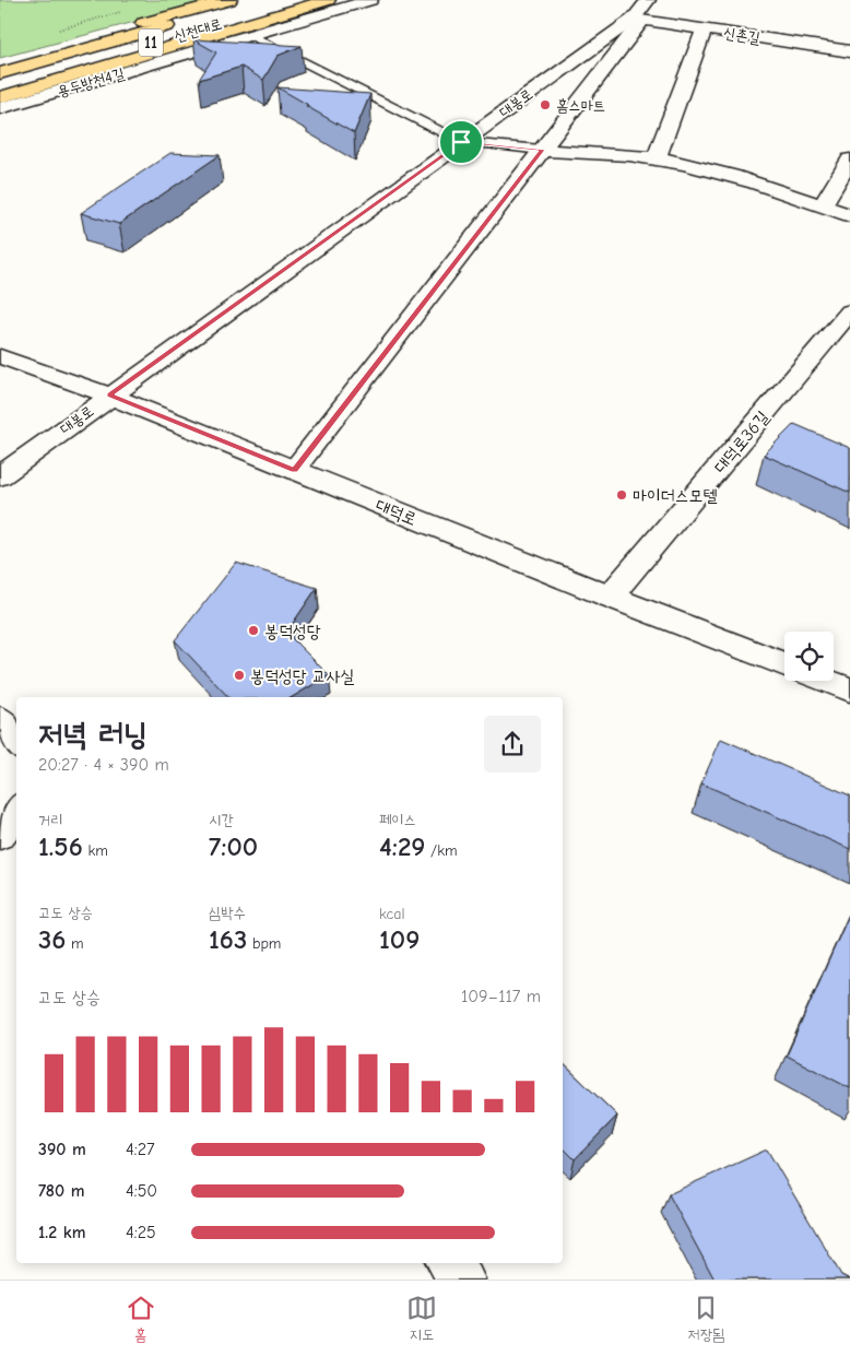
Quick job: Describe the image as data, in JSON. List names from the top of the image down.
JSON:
{
  "streets": {
    "highway": ["신천대로", "11"],
    "street": [
      "신촌길",
      "용두방천4길",
      "대봉로",
      "대덕로36길",
      "대덕로"
    ]
  },
  "crossings": [
    ["신촌길", "대봉로"],
    ["대봉로", "대덕로"],
    ["대덕로36길", "대덕로"]
  ],
  "places": [
    "홈스마트",
    "마이더스모텔",
    "봉덕성당",
    "봉덕성당 교사실"
  ],
  "page": {
    "heading": ["저녁 러닝", "20:27 · 4 × 390 m"],
    "stats": [
      ["거리", "1.56 km"],
      ["시간", "7:00"],
      ["페이스", "4:29 /km"],
      ["고도 상승", "36 m"],
      ["심박수", "163 bpm"],
      ["kcal", "109"]
    ],
    "chart": ["고도 상승", "109–117 m"],
    "list": [
      {
        "name": "390 m",
        "note": "4:27"
      },
      {
        "name": "780 m",
        "note": "4:50"
      },
      {
        "name": "1.2 km",
        "note": "4:25"
      }
    ],
    "tabs": ["홈", "지도", "저장됨"]
  }
}
